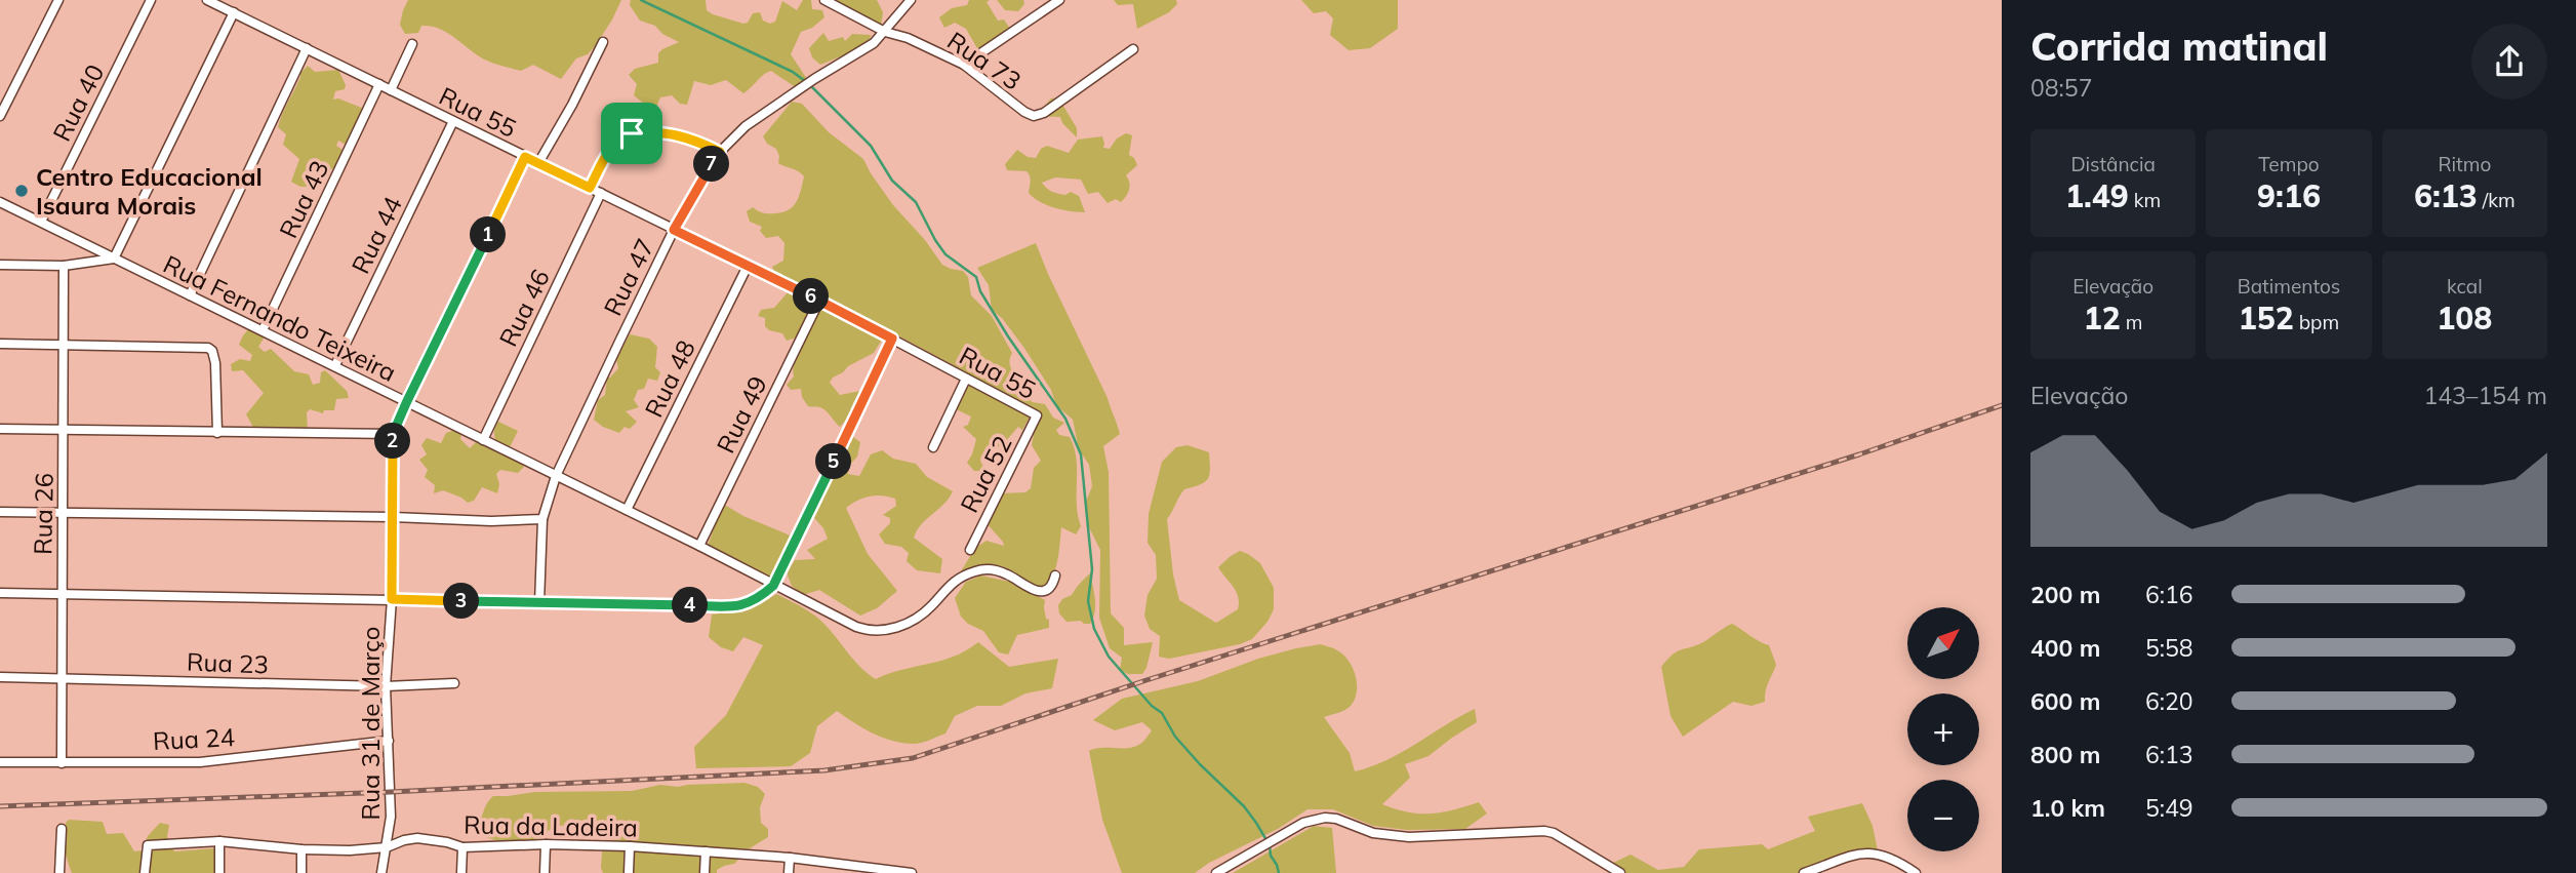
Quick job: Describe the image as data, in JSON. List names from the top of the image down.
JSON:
{
  "streets": {
    "street": [
      "Rua 73",
      "Rua 40",
      "Rua 55",
      "Rua 43",
      "Rua 44",
      "Rua 47",
      "Rua 46",
      "Rua Fernando Teixeira",
      "Rua 48",
      "Rua 49",
      "Rua 52",
      "Rua 26",
      "Rua 23",
      "Rua 31 de Março",
      "Rua 24",
      "Rua da Ladeira"
    ]
  },
  "crossings": [
    ["Rua 73", "Rua 47"],
    ["Rua 40", "Rua Fernando Teixeira"],
    ["Rua 55", "Rua 43"],
    ["Rua 55", "Rua 44"],
    ["Rua 55", "Rua 47"],
    ["Rua 55", "Rua 46"],
    ["Rua 55", "Rua 48"],
    ["Rua 55", "Rua 49"],
    ["Rua 55", "Rua 52"],
    ["Rua 55", "Rua 31 de Março"],
    ["Rua 43", "Rua Fernando Teixeira"],
    ["Rua 44", "Rua Fernando Teixeira"],
    ["Rua 47", "Rua Fernando Teixeira"],
    ["Rua 46", "Rua Fernando Teixeira"],
    ["Rua Fernando Teixeira", "Rua 48"],
    ["Rua Fernando Teixeira", "Rua 49"],
    ["Rua Fernando Teixeira", "Rua 31 de Março"],
    ["Rua 26", "Rua 23"],
    ["Rua 26", "Rua 24"],
    ["Rua 23", "Rua 31 de Março"],
    ["Rua 31 de Março", "Rua 24"],
    ["Rua 31 de Março", "Rua da Ladeira"]
  ],
  "places": ["Centro Educacional Isaura Morais"],
  "north": "top right",
  "page": {
    "heading": ["Corrida matinal", "08:57"],
    "stats": [
      ["Distância", "1.49 km"],
      ["Tempo", "9:16"],
      ["Ritmo", "6:13 /km"],
      ["Elevação", "12 m"],
      ["Batimentos", "152 bpm"],
      ["kcal", "108"]
    ],
    "pins": [
      "7",
      "1",
      "6",
      "2",
      "5",
      "3",
      "4"
    ],
    "chart": ["Elevação", "143–154 m"],
    "list": [
      {
        "name": "200 m",
        "note": "6:16"
      },
      {
        "name": "400 m",
        "note": "5:58"
      },
      {
        "name": "600 m",
        "note": "6:20"
      },
      {
        "name": "800 m",
        "note": "6:13"
      },
      {
        "name": "1.0 km",
        "note": "5:49"
      }
    ],
    "map_buttons": ["+", "−"]
  }
}
